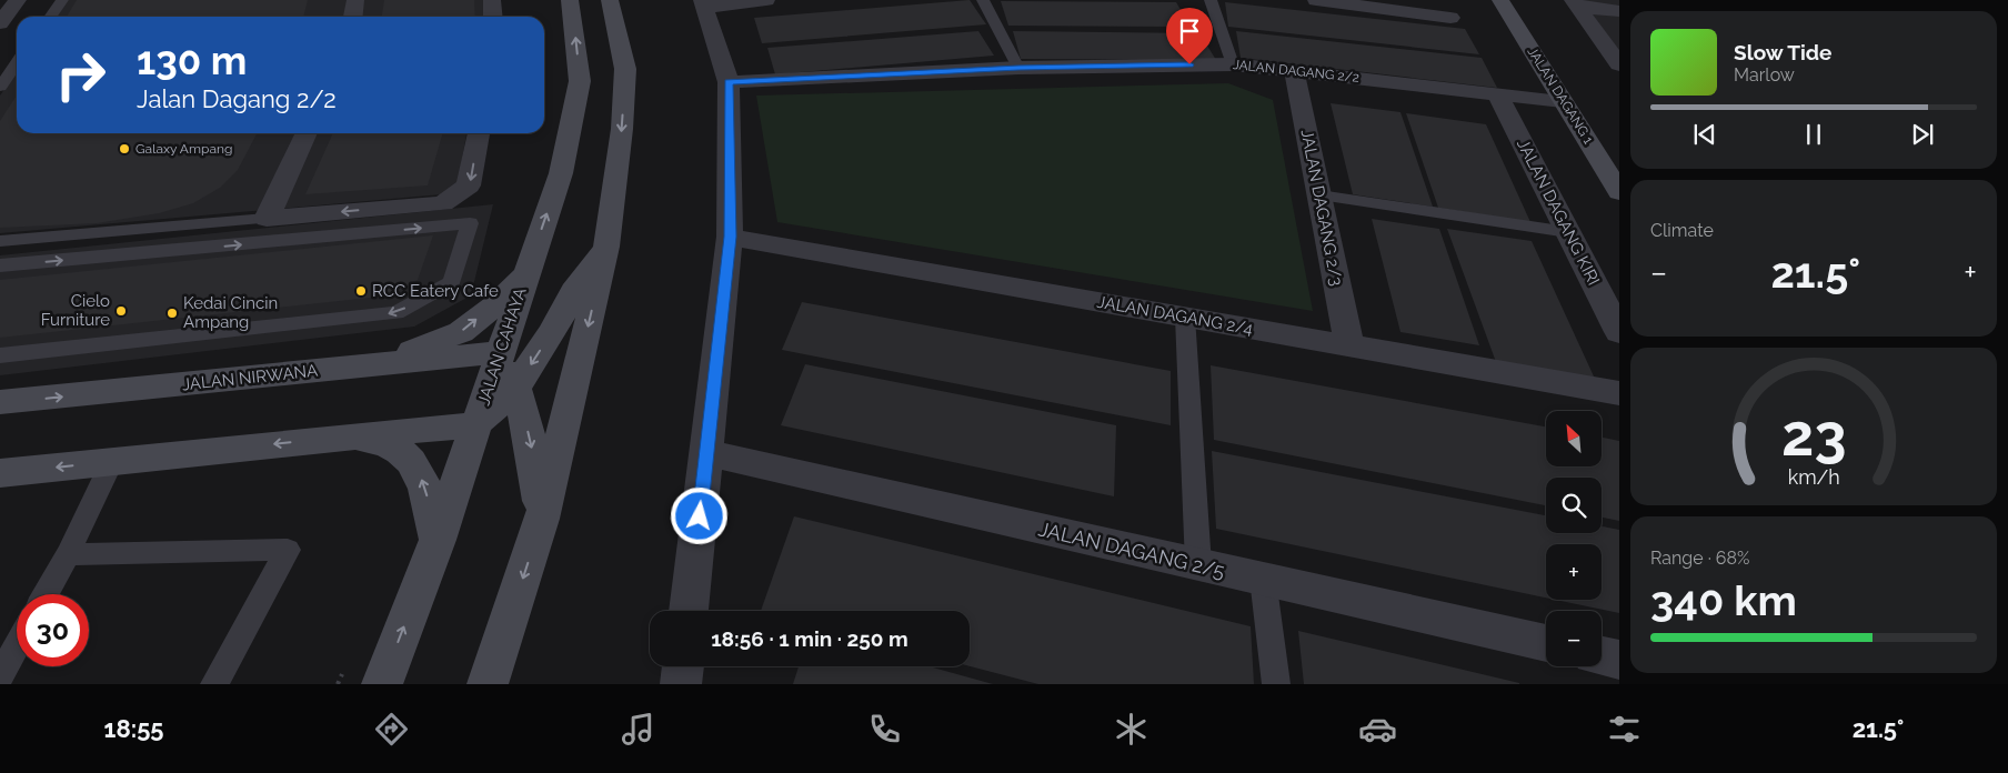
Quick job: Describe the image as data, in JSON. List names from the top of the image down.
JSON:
{
  "streets": {
    "main road": ["JALAN DAGANG 1", "JALAN CAHAYA", "JALAN NIRWANA"],
    "street": [
      "JALAN DAGANG 2/2",
      "JALAN DAGANG 2/3",
      "JALAN DAGANG KIRI",
      "JALAN DAGANG 2/4",
      "JALAN DAGANG 2/5"
    ]
  },
  "crossings": [
    ["JALAN DAGANG 2/2", "JALAN DAGANG 1"],
    ["JALAN DAGANG 2/2", "JALAN DAGANG 2/3"],
    ["JALAN DAGANG 2/2", "JALAN DAGANG KIRI"],
    ["JALAN DAGANG 2/3", "JALAN DAGANG 2/4"],
    ["JALAN CAHAYA", "JALAN NIRWANA"]
  ],
  "places": [
    "Galaxy Ampang",
    "RCC Eatery Cafe",
    "Cielo Furniture",
    "Kedai Cincin Ampang"
  ],
  "north": "top left",
  "page": {
    "turn": ["130 m", "Jalan Dagang 2/2"],
    "song": ["Slow Tide", "Marlow"],
    "tile": [
      "Climate",
      ["Range · 68%", "340 km"]
    ],
    "heat": ["−", "21.5°", "+"],
    "map_buttons": ["+", "−"],
    "limit": "30",
    "trip": "18:56 · 1 min · 250 m",
    "tabs": ["18:55", "21.5°"],
    "gauge": ["23", "km/h"]
  }
}
